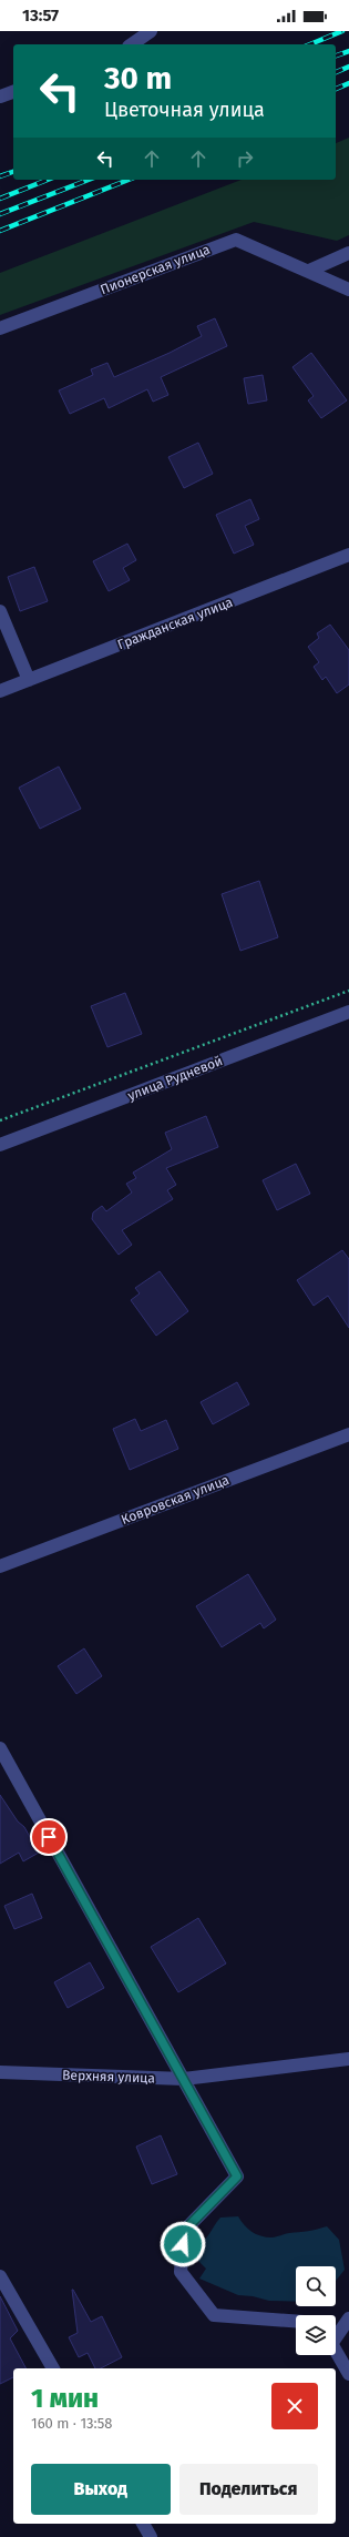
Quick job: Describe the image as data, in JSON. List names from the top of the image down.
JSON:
{
  "streets": {
    "street": [
      "Пионерская улица",
      "Гражданская улица",
      "улица Рудневой",
      "Ковровская улица",
      "Верхняя улица"
    ]
  },
  "page": {
    "status": "13:57",
    "turn": ["30 m", "Цветочная улица"],
    "heading": ["1 мин", "160 m · 13:58"],
    "buttons": ["Выход", "Поделиться"]
  }
}
